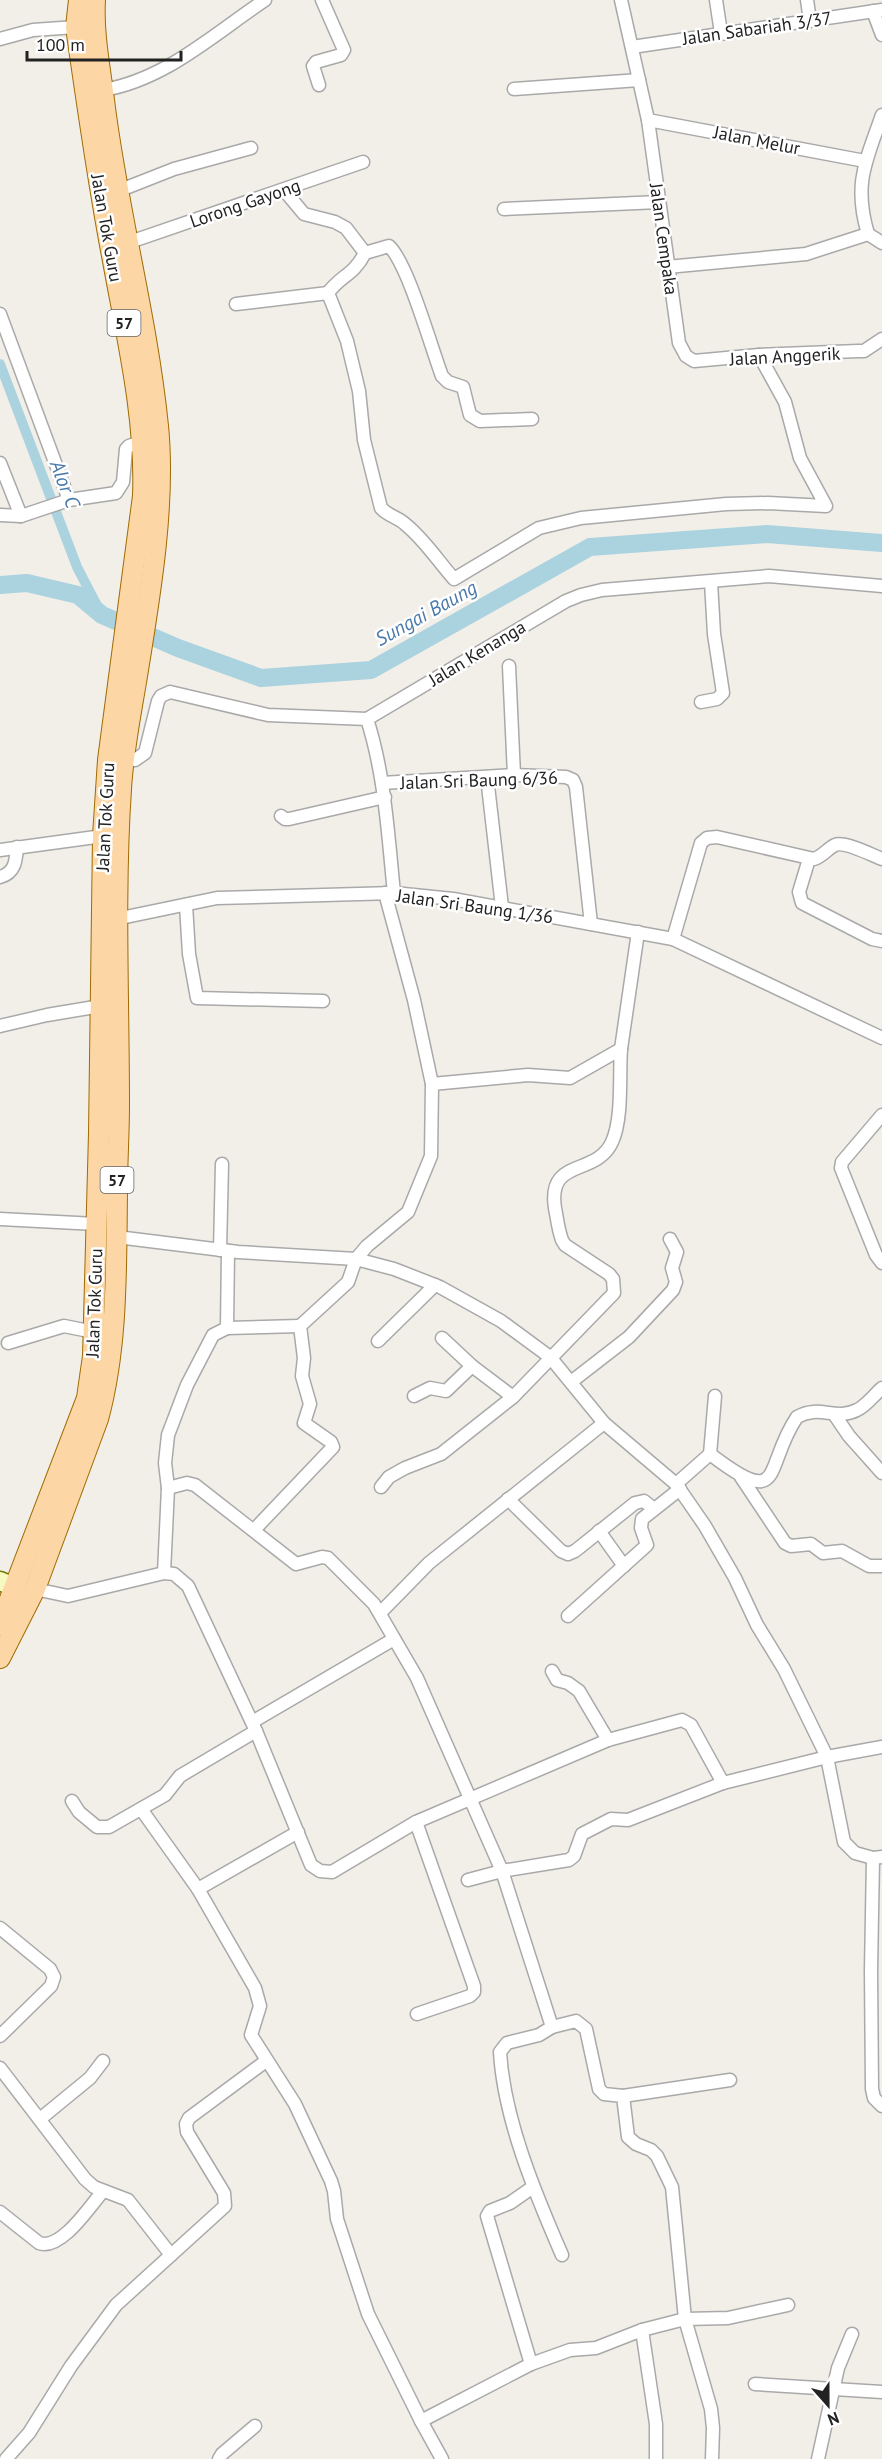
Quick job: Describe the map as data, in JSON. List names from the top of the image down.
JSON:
{
  "streets": {
    "main road": ["Jalan Tok Guru", "57"],
    "street": [
      "Jalan Sabariah 3/37",
      "Jalan Melur",
      "Lorong Gayong",
      "Jalan Cempaka",
      "Jalan Anggerik",
      "Jalan Kenanga",
      "Jalan Sri Baung 6/36",
      "Jalan Sri Baung 1/36"
    ]
  },
  "crossings": [
    ["Jalan Sabariah 3/37", "Jalan Cempaka"],
    ["Jalan Melur", "Jalan Cempaka"],
    ["Lorong Gayong", "Jalan Tok Guru"],
    ["Jalan Tok Guru", "57"],
    ["Jalan Tok Guru", "Jalan Sri Baung 1/36"],
    ["Jalan Cempaka", "Jalan Anggerik"],
    ["Jalan Sri Baung 6/36", "Jalan Sri Baung 1/36"]
  ],
  "water": ["Alor C", "Sungai Baung"],
  "scale_bar": "100 m",
  "north": "bottom"
}
